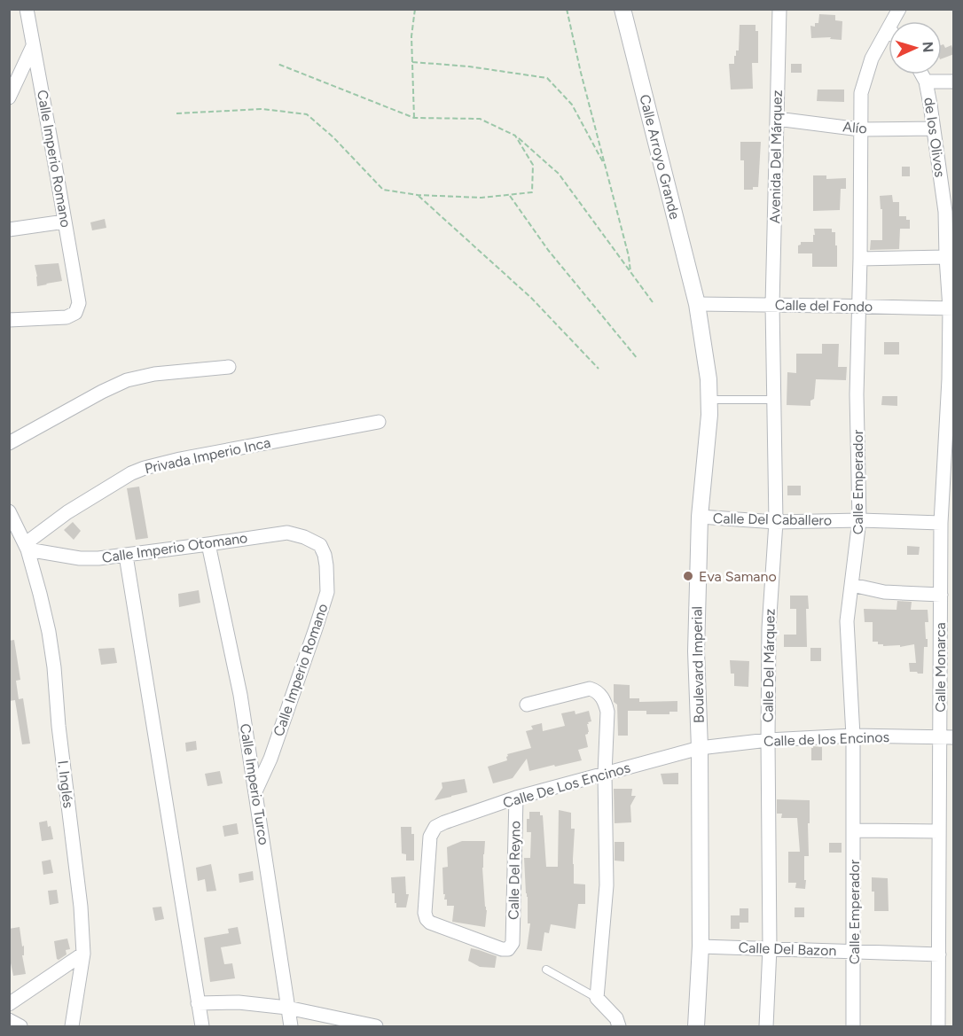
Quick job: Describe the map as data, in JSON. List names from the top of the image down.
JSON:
{
  "streets": {
    "street": [
      "Alío",
      "de los Olivos",
      "Calle Arroyo Grande",
      "Avenida Del Márquez",
      "Calle Imperio Romano",
      "Calle del Fondo",
      "Privada Imperio Inca",
      "Calle Emperador",
      "Calle Del Caballero",
      "Calle Imperio Otomano",
      "Boulevard Imperial",
      "Calle Del Márquez",
      "Calle Monarca",
      "Calle de los Encinos",
      "I. Inglés",
      "Calle Imperio Turco",
      "Calle De Los Encinos",
      "Calle Del Reyno",
      "Calle Del Bazon"
    ]
  },
  "crossings": [
    ["Alío", "de los Olivos"],
    ["Alío", "Avenida Del Márquez"],
    ["Alío", "Calle Emperador"],
    ["de los Olivos", "Calle del Fondo"],
    ["de los Olivos", "Calle Monarca"],
    ["Calle Arroyo Grande", "Calle del Fondo"],
    ["Calle Arroyo Grande", "Boulevard Imperial"],
    ["Avenida Del Márquez", "Calle del Fondo"],
    ["Avenida Del Márquez", "Calle Del Márquez"],
    ["Calle Imperio Romano", "Calle Imperio Otomano"],
    ["Calle Imperio Romano", "Calle Imperio Turco"],
    ["Calle del Fondo", "Calle Emperador"],
    ["Calle del Fondo", "Boulevard Imperial"],
    ["Calle del Fondo", "Calle Del Márquez"],
    ["Calle del Fondo", "Calle Monarca"],
    ["Privada Imperio Inca", "Calle Imperio Otomano"],
    ["Privada Imperio Inca", "I. Inglés"],
    ["Calle Emperador", "Calle Del Caballero"],
    ["Calle Emperador", "Calle de los Encinos"],
    ["Calle Emperador", "Calle Del Bazon"],
    ["Calle Del Caballero", "Boulevard Imperial"],
    ["Calle Del Caballero", "Calle Del Márquez"],
    ["Calle Del Caballero", "Calle Monarca"],
    ["Calle Imperio Otomano", "I. Inglés"],
    ["Calle Imperio Otomano", "Calle Imperio Turco"],
    ["Boulevard Imperial", "Calle de los Encinos"],
    ["Boulevard Imperial", "Calle De Los Encinos"],
    ["Boulevard Imperial", "Calle Del Bazon"],
    ["Calle Del Márquez", "Calle de los Encinos"],
    ["Calle Del Márquez", "Calle Del Bazon"],
    ["Calle Monarca", "Calle de los Encinos"],
    ["Calle Monarca", "Calle Del Bazon"],
    ["Calle de los Encinos", "Calle De Los Encinos"],
    ["Calle De Los Encinos", "Calle Del Reyno"]
  ],
  "places": ["Eva Samano"],
  "north": "right"
}
